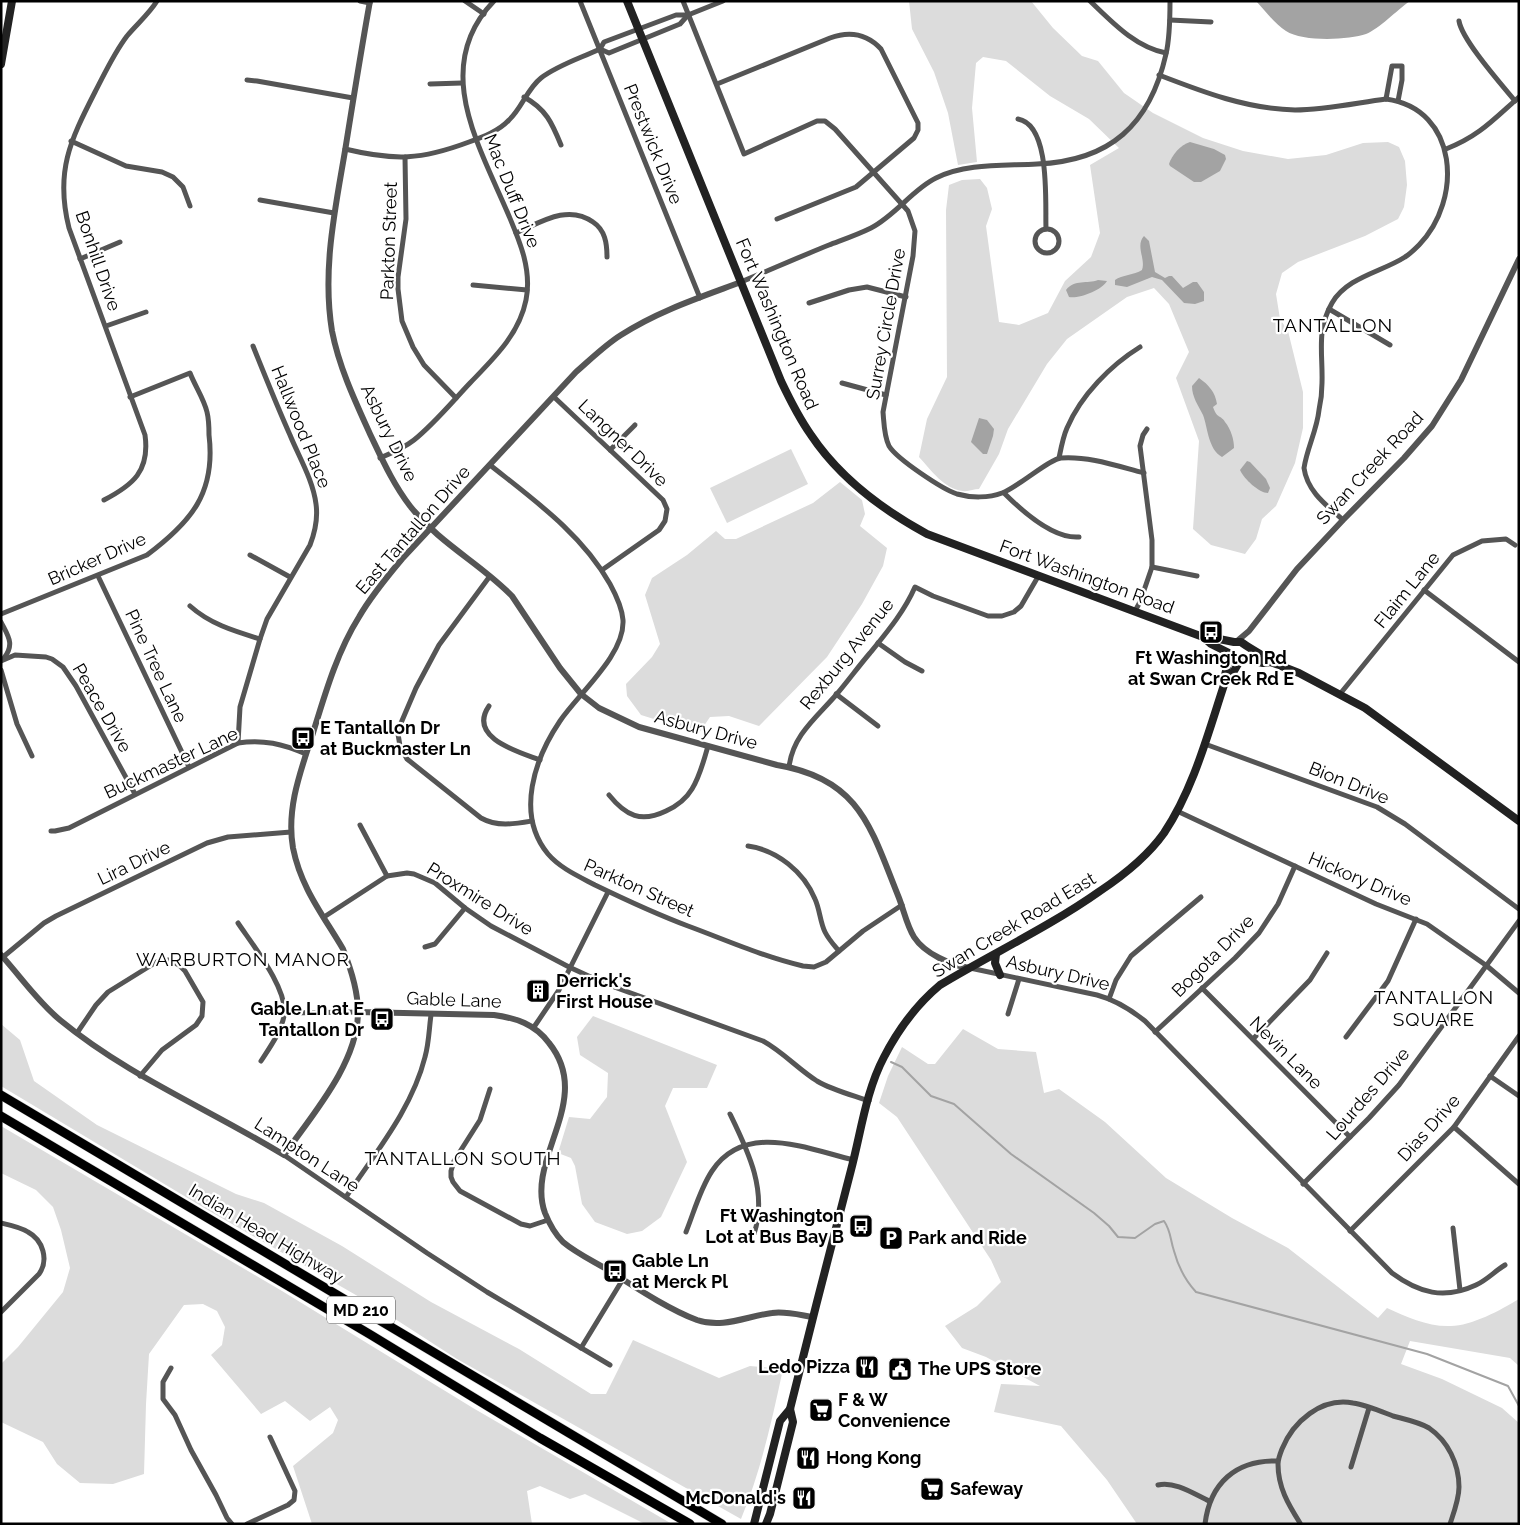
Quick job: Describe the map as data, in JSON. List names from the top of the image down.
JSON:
{
  "streets": {
    "highway": ["Indian Head Highway", "MD 210"],
    "main road": ["Fort Washington Road", "Swan Creek Road East"],
    "street": [
      "Prestwick Drive",
      "Mac Duff Drive",
      "Parkton Street",
      "Bonhill Drive",
      "Surrey Circle Drive",
      "Hallwood Place",
      "Asbury Drive",
      "Langner Drive",
      "Swan Creek Road",
      "East Tantallon Drive",
      "Bricker Drive",
      "Flaim Lane",
      "Rexburg Avenue",
      "Pine Tree Lane",
      "Peace Drive",
      "Buckmaster Lane",
      "Bion Drive",
      "Lira Drive",
      "Hickory Drive",
      "Proxmire Drive",
      "Bogota Drive",
      "Gable Lane",
      "Nevin Lane",
      "Lourdes Drive",
      "Dias Drive",
      "Lampton Lane"
    ]
  },
  "crossings": [
    ["Prestwick Drive", "East Tantallon Drive"],
    ["Mac Duff Drive", "Parkton Street"],
    ["Mac Duff Drive", "Asbury Drive"],
    ["Parkton Street", "Asbury Drive"],
    ["Parkton Street", "Langner Drive"],
    ["Parkton Street", "East Tantallon Drive"],
    ["Bonhill Drive", "Bricker Drive"],
    ["Fort Washington Road", "Swan Creek Road"],
    ["Fort Washington Road", "East Tantallon Drive"],
    ["Fort Washington Road", "Rexburg Avenue"],
    ["Fort Washington Road", "Swan Creek Road East"],
    ["Hallwood Place", "Buckmaster Lane"],
    ["Asbury Drive", "East Tantallon Drive"],
    ["Asbury Drive", "Rexburg Avenue"],
    ["Asbury Drive", "Swan Creek Road East"],
    ["Asbury Drive", "Bogota Drive"],
    ["Asbury Drive", "Lourdes Drive"],
    ["Asbury Drive", "Dias Drive"],
    ["Langner Drive", "East Tantallon Drive"],
    ["Swan Creek Road", "Swan Creek Road East"],
    ["East Tantallon Drive", "Buckmaster Lane"],
    ["East Tantallon Drive", "Lira Drive"],
    ["East Tantallon Drive", "Proxmire Drive"],
    ["East Tantallon Drive", "Gable Lane"],
    ["East Tantallon Drive", "Lampton Lane"],
    ["Bricker Drive", "Pine Tree Lane"],
    ["Pine Tree Lane", "Buckmaster Lane"],
    ["Peace Drive", "Buckmaster Lane"],
    ["Bion Drive", "Swan Creek Road East"],
    ["Lira Drive", "Lampton Lane"],
    ["Hickory Drive", "Swan Creek Road East"],
    ["Hickory Drive", "Bogota Drive"],
    ["Hickory Drive", "Lourdes Drive"],
    ["Proxmire Drive", "Swan Creek Road East"],
    ["Swan Creek Road East", "Gable Lane"],
    ["Bogota Drive", "Nevin Lane"],
    ["Nevin Lane", "Lourdes Drive"]
  ],
  "districts": [
    "TANTALLON",
    "WARBURTON MANOR",
    "TANTALLON SQUARE",
    "TANTALLON SOUTH"
  ],
  "places": {
    "bus stop": [
      "Ft Washington Rd at Swan Creek Rd E",
      "E Tantallon Dr at Buckmaster Ln",
      "Gable Ln at E Tantallon Dr",
      "Ft Washington Lot at Bus Bay B",
      "Gable Ln at Merck Pl"
    ],
    "building": ["Derrick's First House"],
    "parking": ["Park and Ride"],
    "restaurant": ["Ledo Pizza", "Hong Kong", "McDonald's"],
    "public building": ["The UPS Store"],
    "supermarket": ["F & W Convenience", "Safeway"]
  }
}
